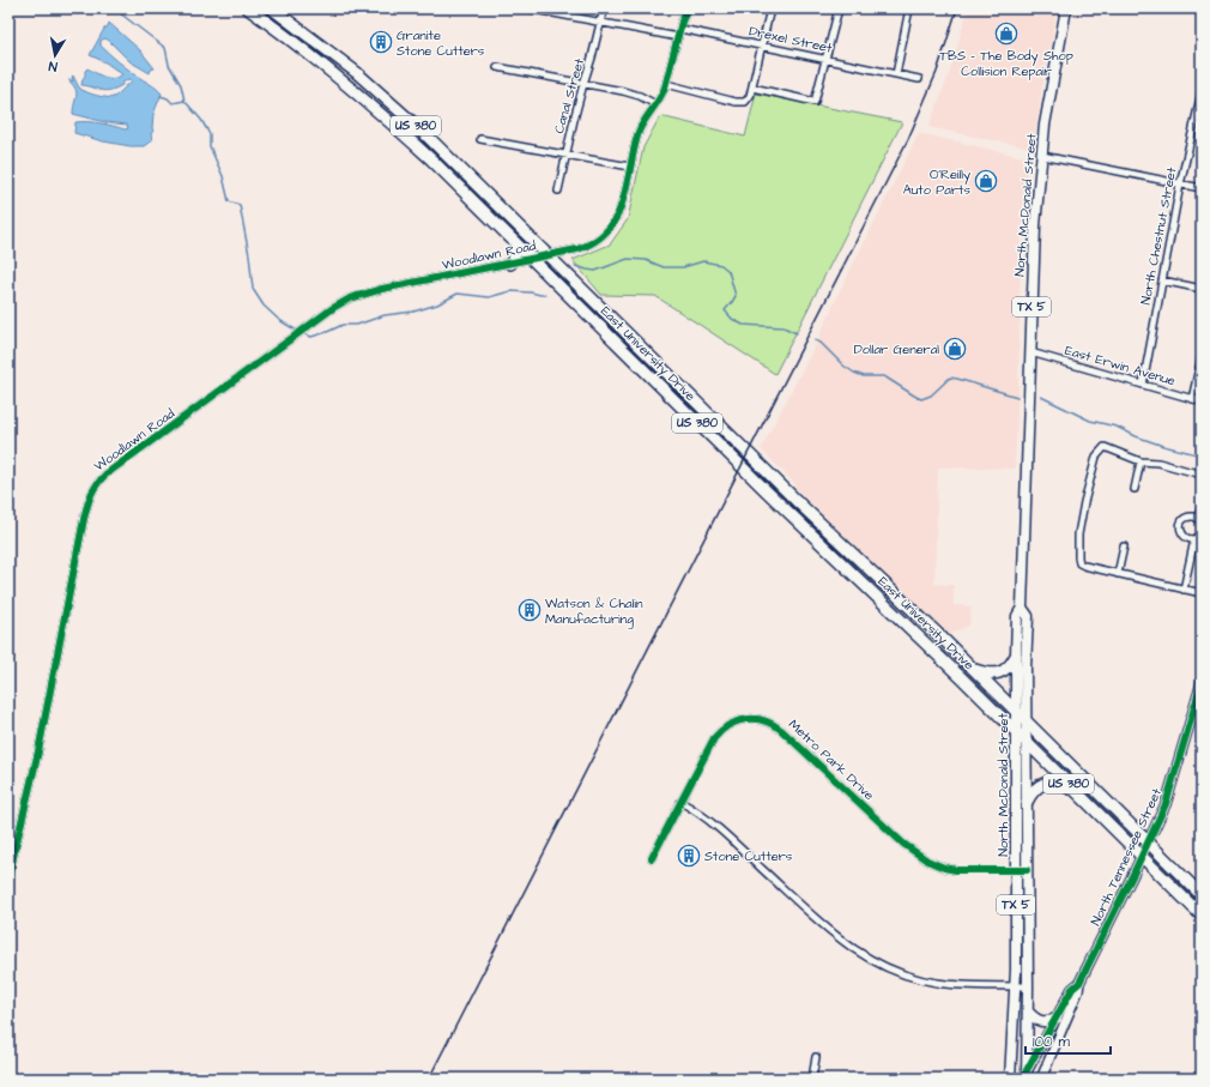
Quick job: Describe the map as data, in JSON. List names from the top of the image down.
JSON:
{
  "streets": {
    "highway": ["US 380", "East University Drive"],
    "main road": ["North McDonald Street", "TX 5"],
    "street": [
      "Drexel Street",
      "Canal Street",
      "North Chestnut Street",
      "Woodlawn Road",
      "East Erwin Avenue",
      "Metro Park Drive",
      "North Tennessee Street"
    ]
  },
  "crossings": [
    ["Drexel Street", "Woodlawn Road"],
    ["US 380", "North McDonald Street"],
    ["US 380", "East University Drive"],
    ["US 380", "North Tennessee Street"],
    ["North McDonald Street", "East University Drive"],
    ["North McDonald Street", "East Erwin Avenue"],
    ["North McDonald Street", "Metro Park Drive"],
    ["North Chestnut Street", "East Erwin Avenue"],
    ["Woodlawn Road", "East University Drive"]
  ],
  "places": {
    "shop": ["TBS - The Body Shop Collision Repair", "O'Reilly Auto Parts", "Dollar General"],
    "building": ["Granite Stone Cutters", "Watson & Chalin Manufacturing", "Stone Cutters"]
  },
  "scale_bar": "100 m",
  "north": "bottom"
}
